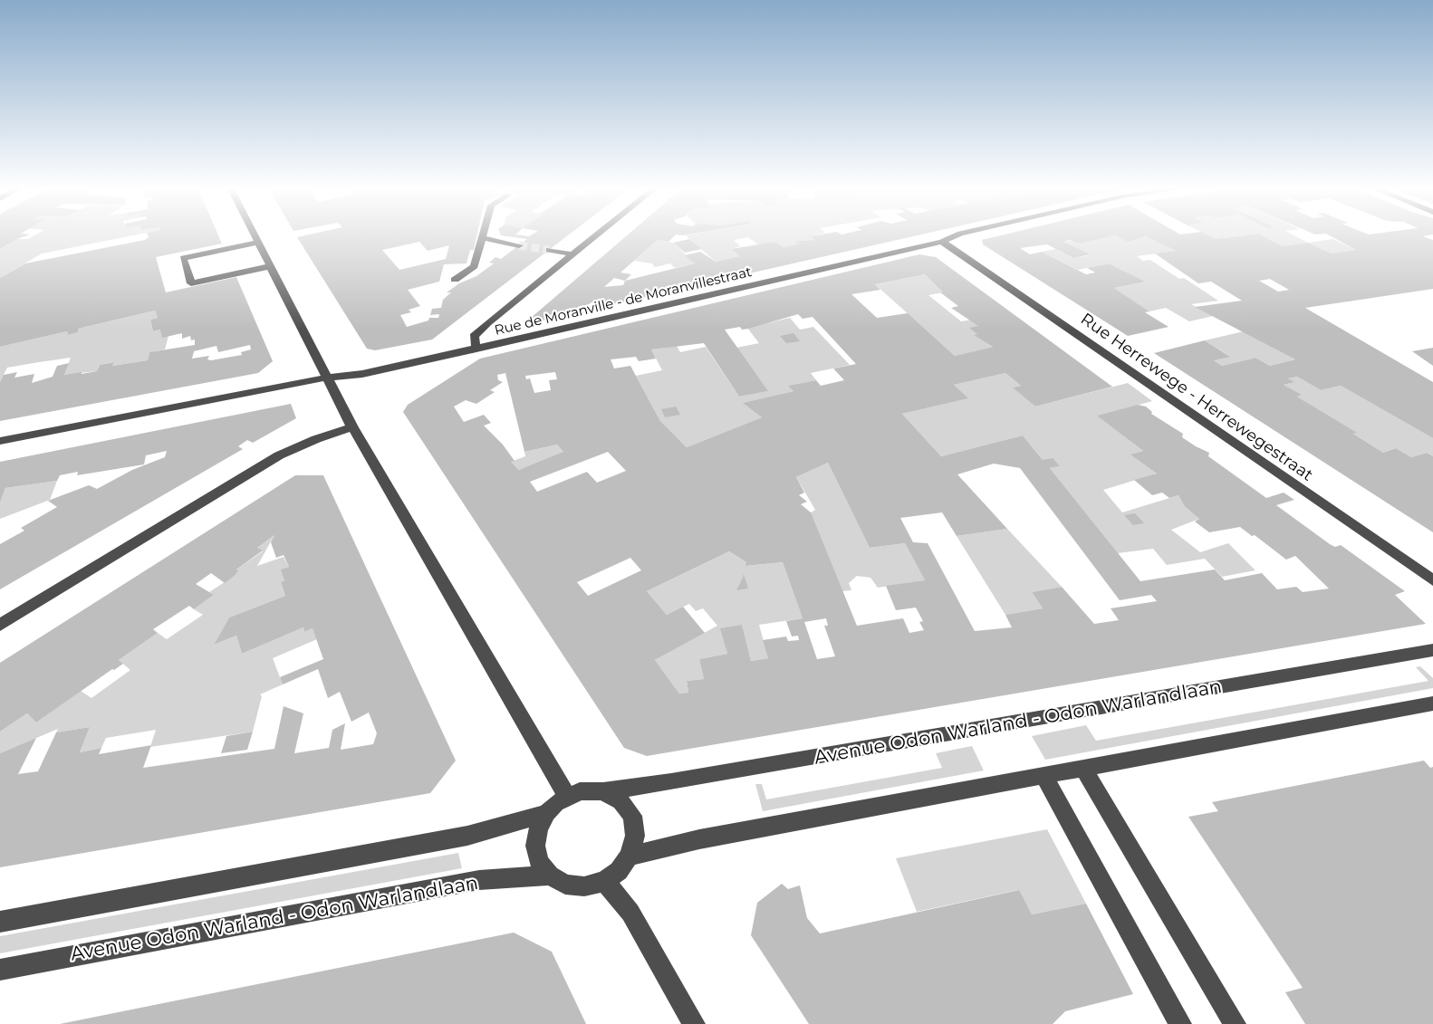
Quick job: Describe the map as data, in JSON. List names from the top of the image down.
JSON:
{
  "streets": {
    "street": ["Rue de Moranville - de Moranvillestraat", "Rue Herrewege - Herrewegestraat", "Avenue Odon Warland - Odon Warlandlaan"]
  },
  "crossings": [
    ["Rue de Moranville - de Moranvillestraat", "Rue Herrewege - Herrewegestraat"]
  ]
}
